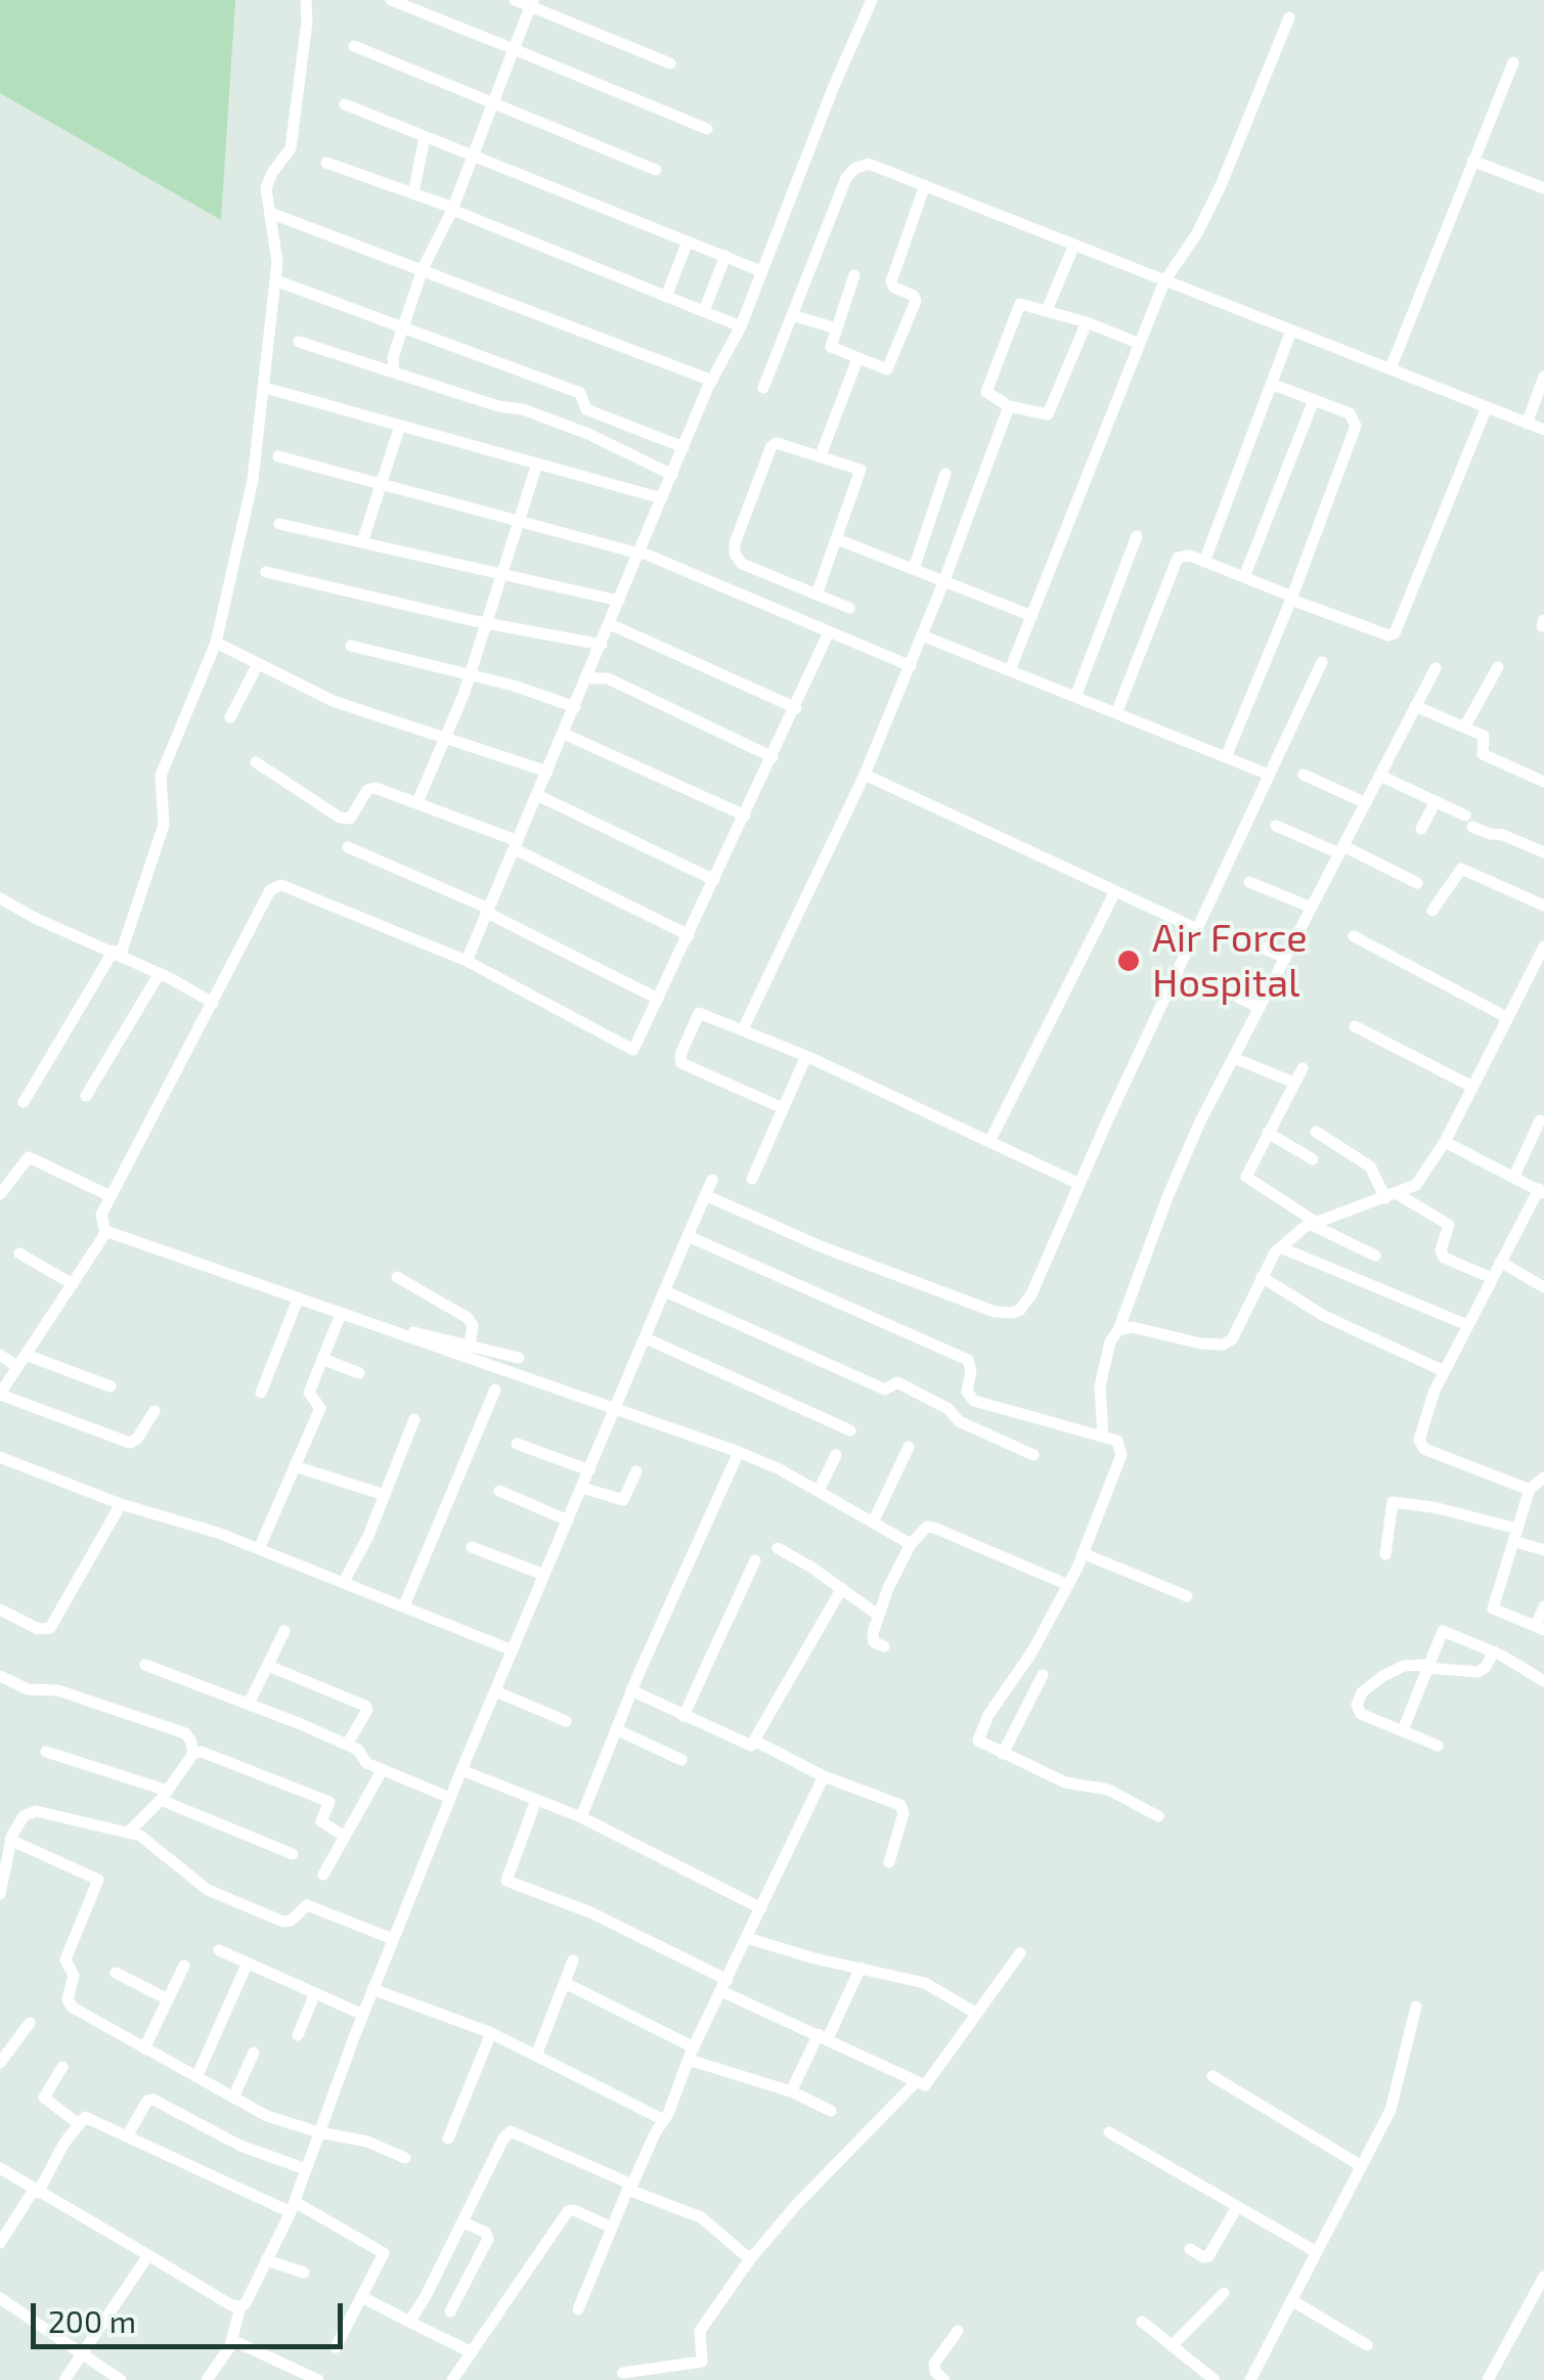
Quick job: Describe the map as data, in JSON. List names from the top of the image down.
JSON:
{
  "places": ["Air Force Hospital"],
  "scale_bar": "200 m"
}
